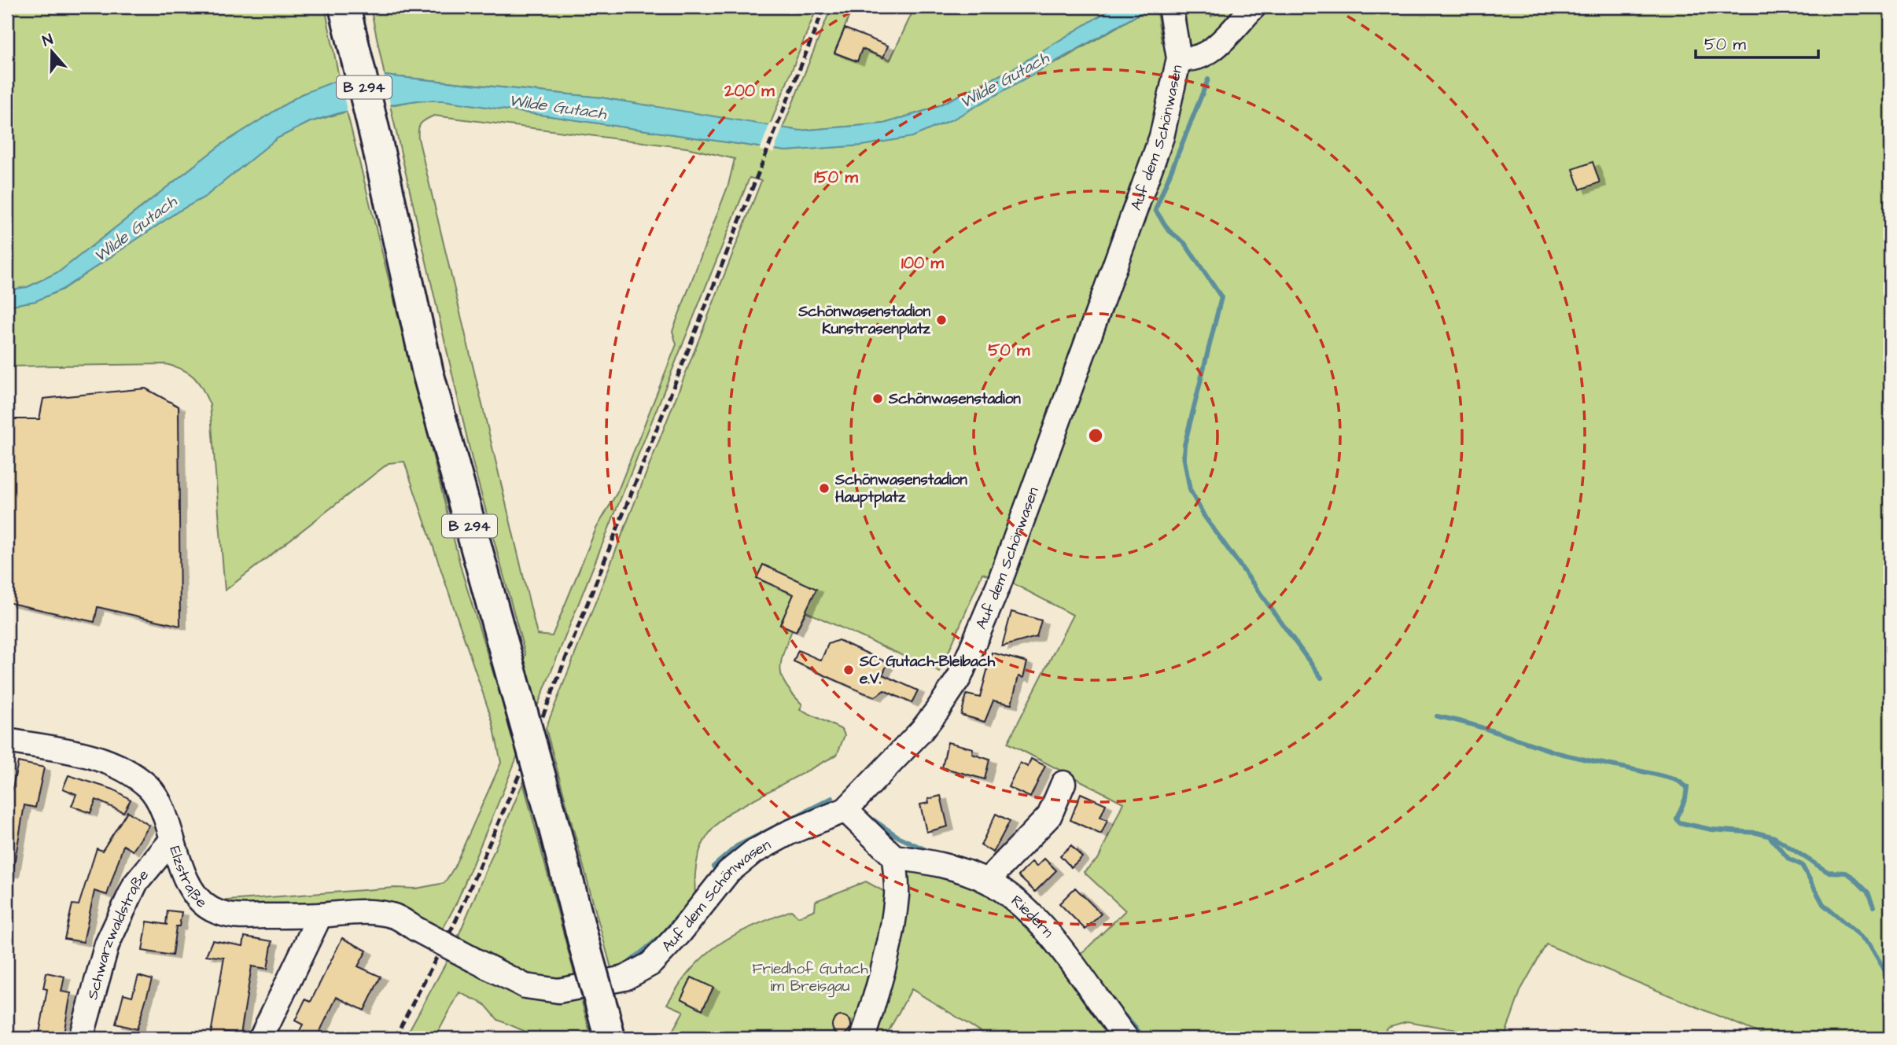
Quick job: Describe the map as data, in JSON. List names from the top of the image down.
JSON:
{
  "streets": {
    "highway": ["B 294"],
    "street": [
      "Auf dem Schönwasen",
      "Elzstraße",
      "Riedern",
      "Schwarzwaldstraße"
    ]
  },
  "crossings": [
    ["Auf dem Schönwasen", "Elzstraße"],
    ["Elzstraße", "Schwarzwaldstraße"]
  ],
  "water": ["Wilde Gutach"],
  "parks": ["Friedhof Gutach im Breisgau"],
  "places": [
    "Schönwasenstadion Kunstrasenplatz",
    "Schönwasenstadion",
    "Schönwasenstadion Hauptplatz",
    "SC Gutach-Bleibach e.V."
  ],
  "scale_bar": "50 m",
  "north": "top",
  "rings": [
    "200 m",
    "150 m",
    "100 m",
    "50 m"
  ]
}
